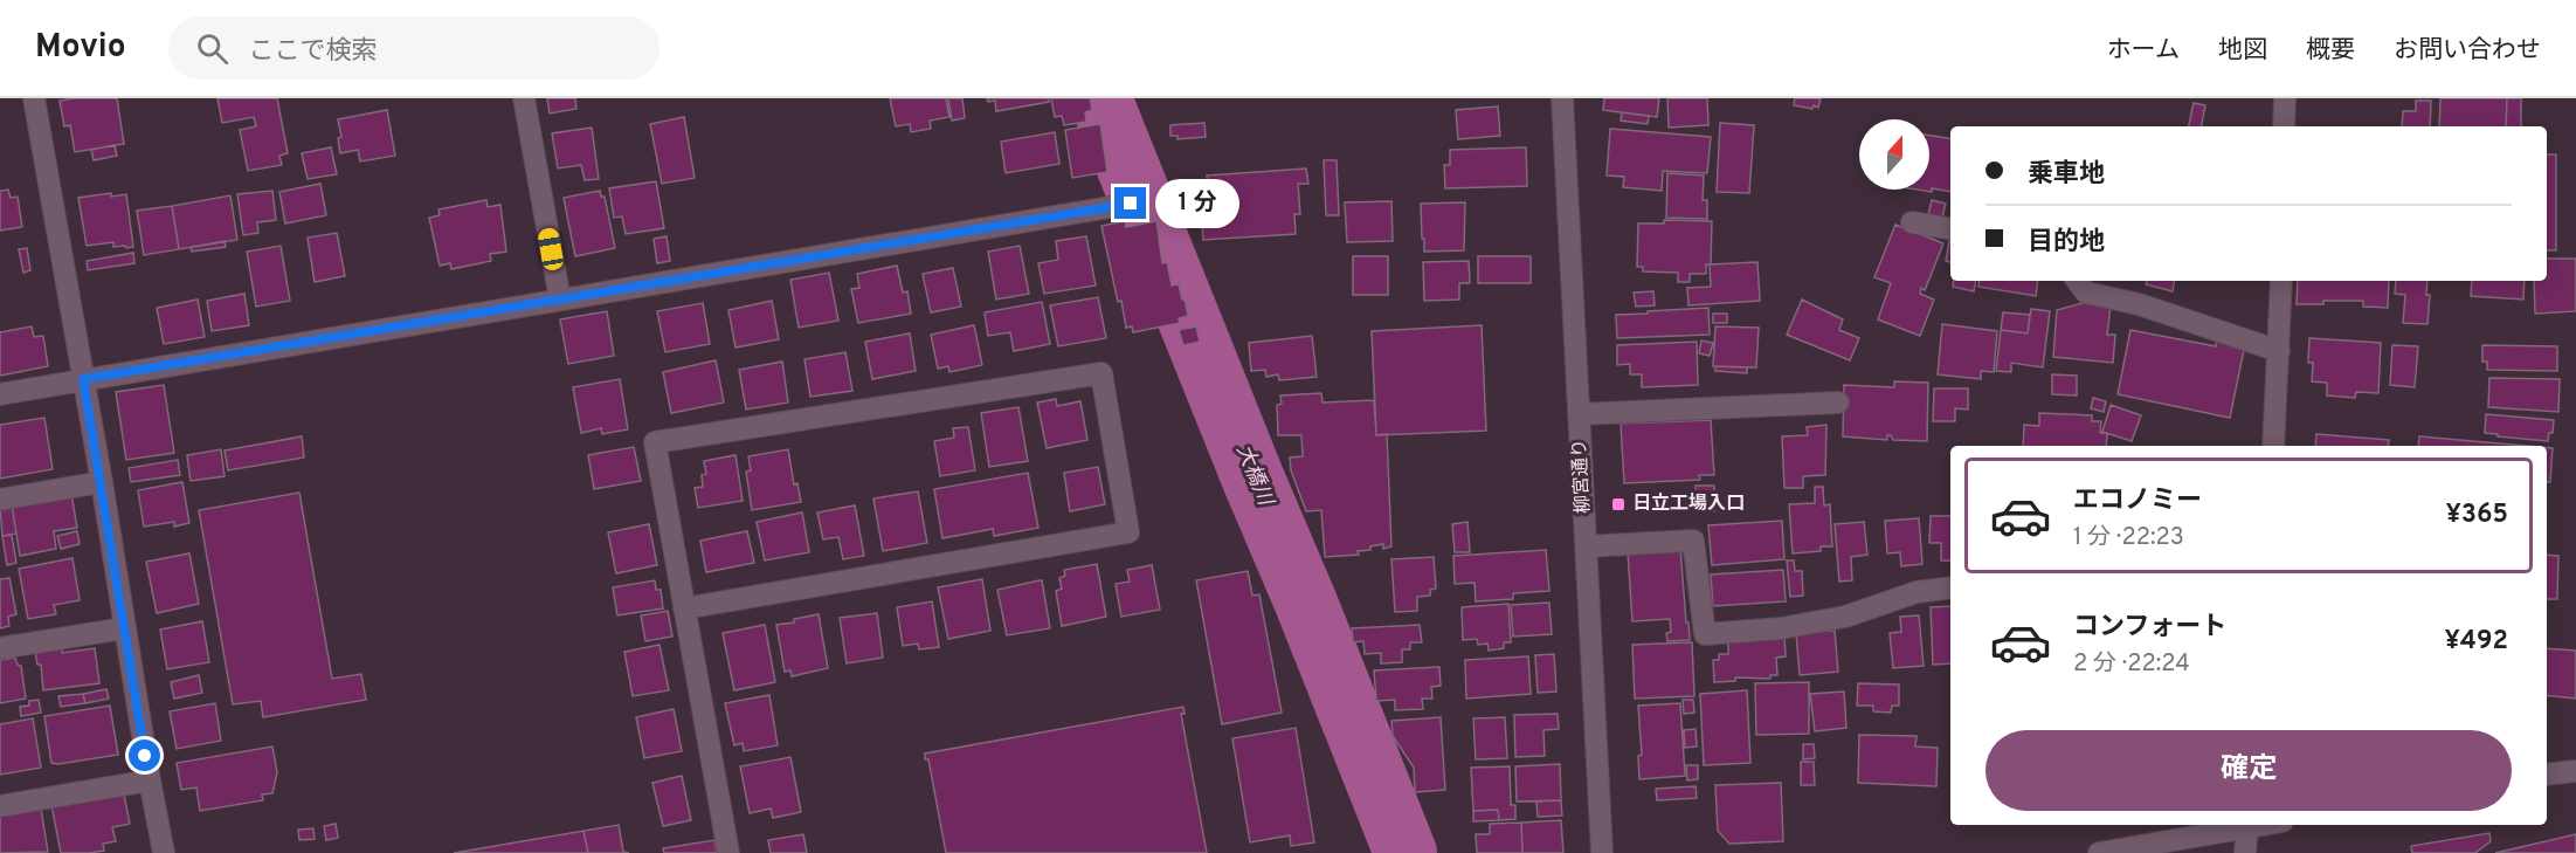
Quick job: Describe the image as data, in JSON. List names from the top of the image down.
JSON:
{
  "streets": {
    "street": ["柳宮通り"]
  },
  "water": ["大橋川"],
  "places": {
    "transit": ["日立工場入口"]
  },
  "north": "top",
  "page": {
    "header": "Movio",
    "search": "ここで検索",
    "nav": [
      "ホーム",
      "地図",
      "概要",
      "お問い合わせ"
    ],
    "banner": ["乗車地", "目的地"],
    "bubble": "1 分",
    "list": [
      {
        "name": "エコノミー",
        "note": "1 分 · 22:23",
        "value": "¥365"
      },
      {
        "name": "コンフォート",
        "note": "2 分 · 22:24",
        "value": "¥492"
      }
    ],
    "buttons": "確定"
  }
}
